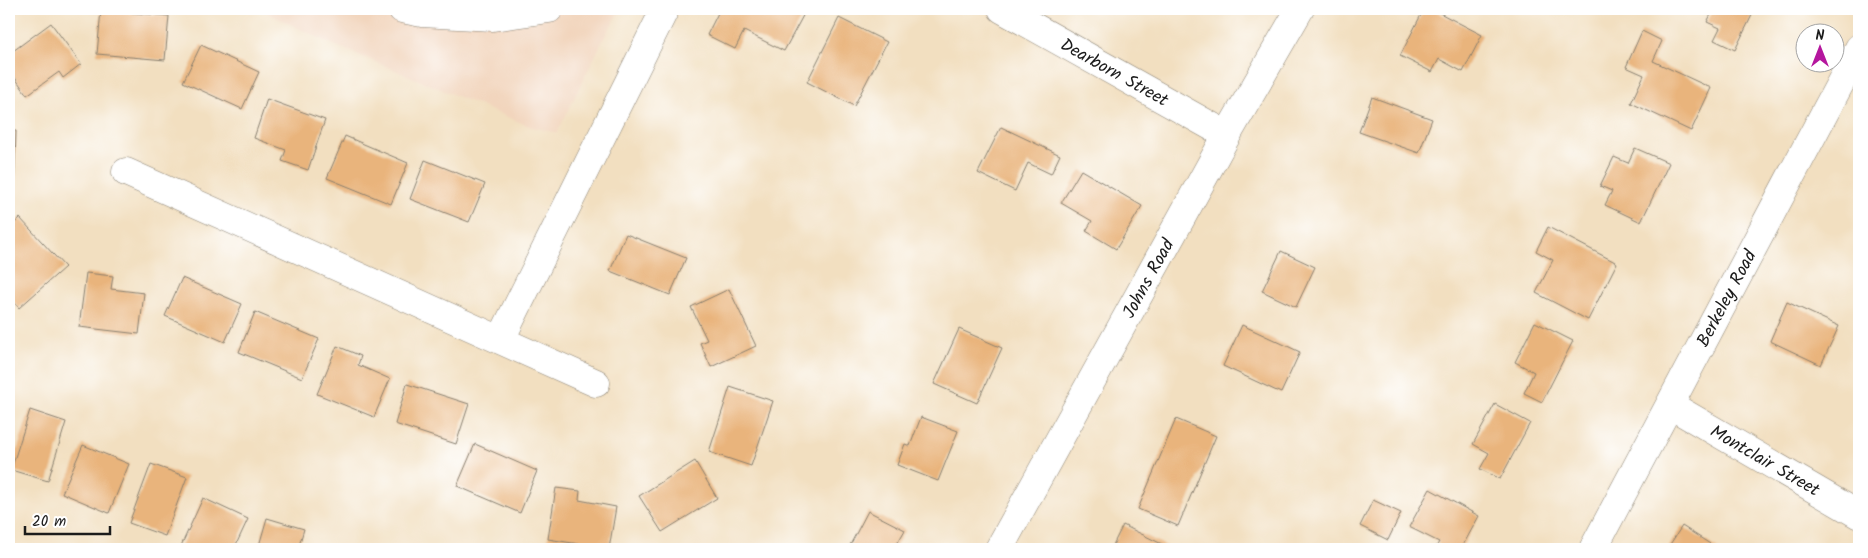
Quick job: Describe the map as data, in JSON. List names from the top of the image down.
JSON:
{
  "streets": {
    "street": [
      "Dearborn Street",
      "Johns Road",
      "Berkeley Road",
      "Montclair Street"
    ]
  },
  "crossings": [
    ["Dearborn Street", "Johns Road"],
    ["Berkeley Road", "Montclair Street"]
  ],
  "scale_bar": "20 m",
  "north": "top"
}
